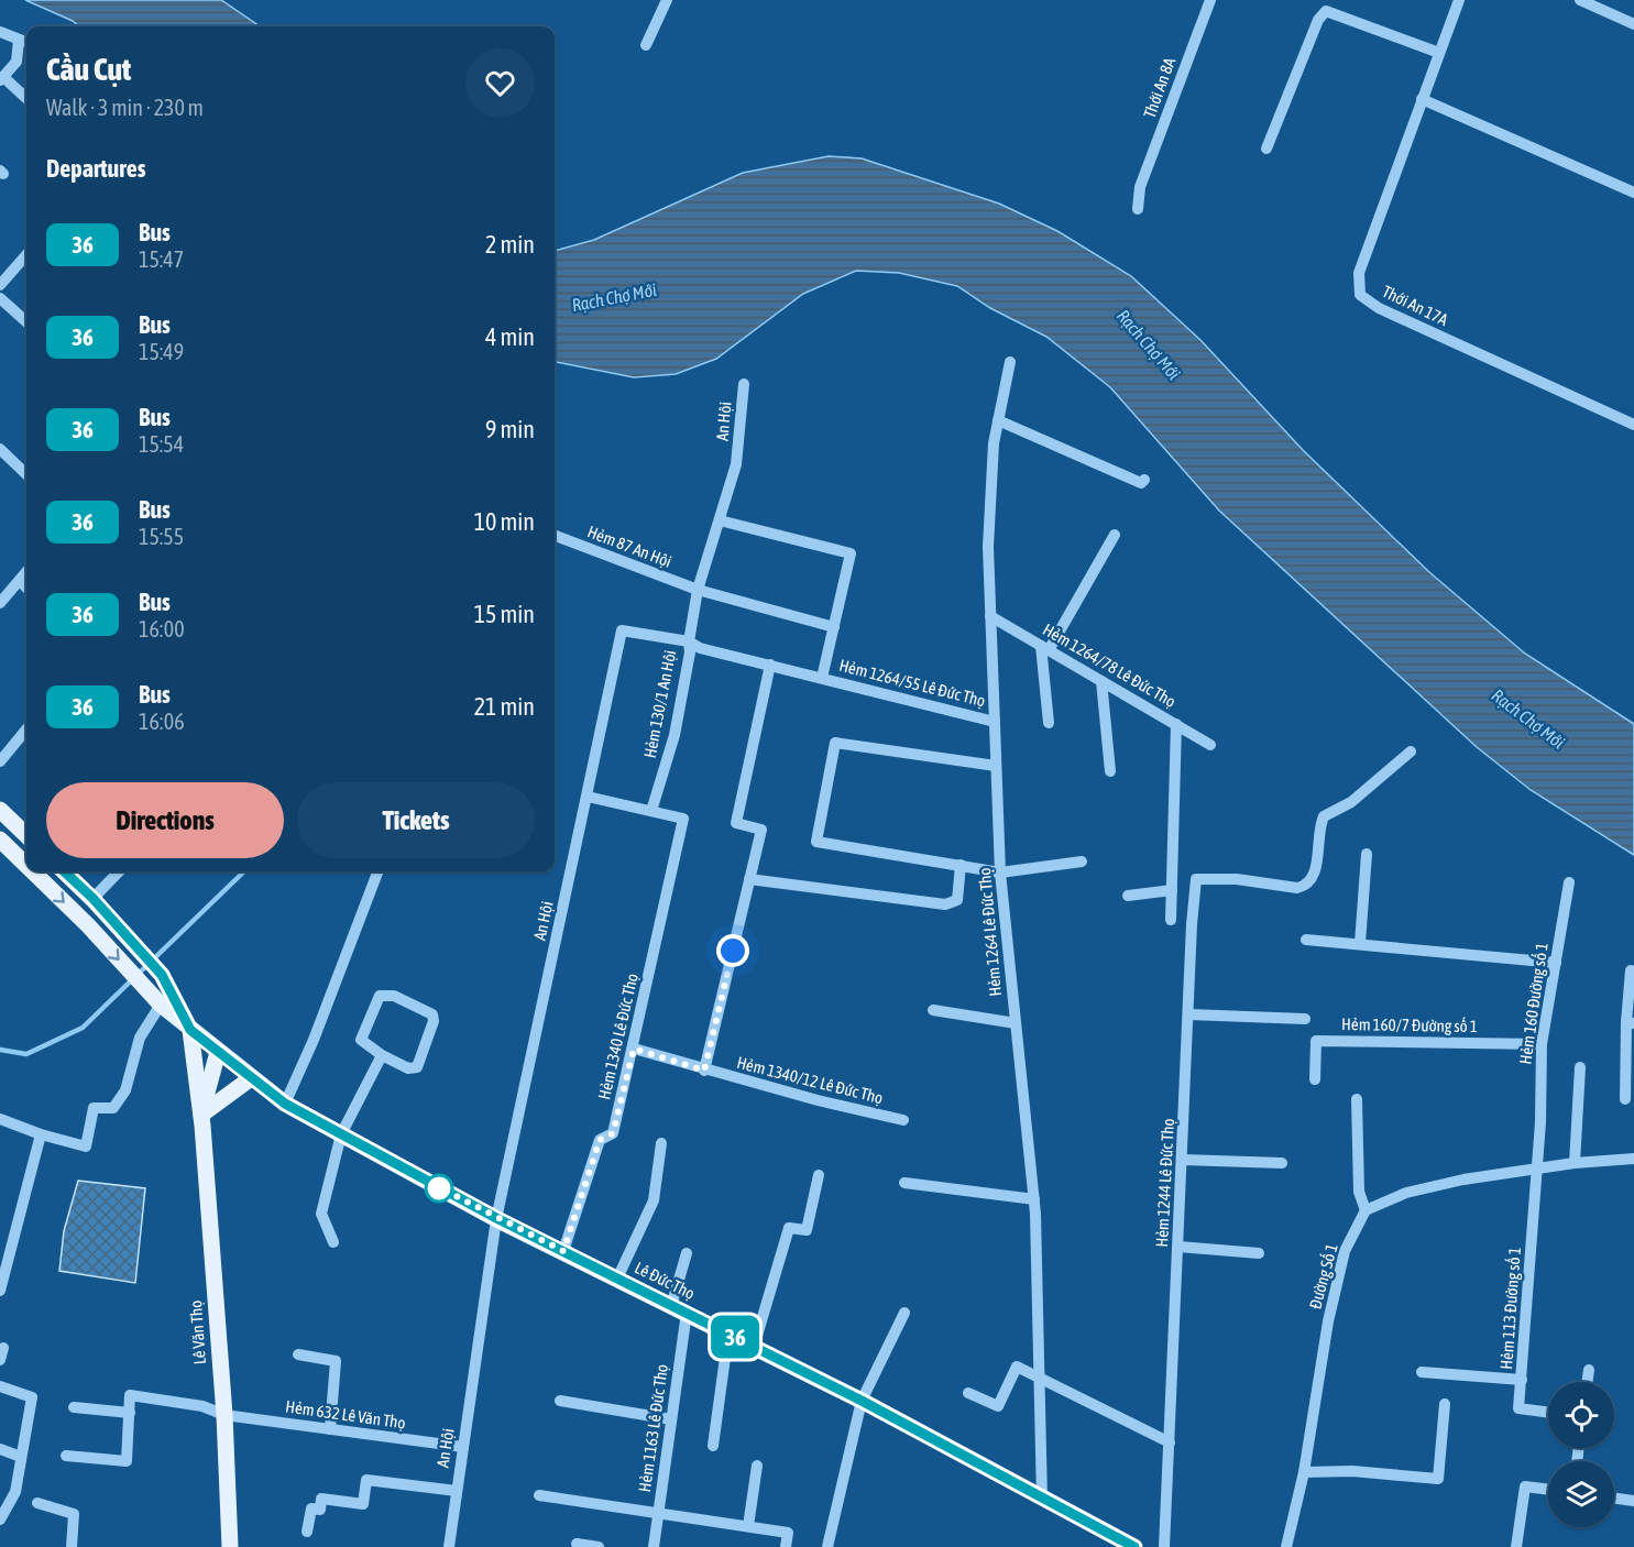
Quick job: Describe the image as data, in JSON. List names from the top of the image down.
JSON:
{
  "streets": {
    "main road": ["Lê Đức Thọ", "Lê Văn Thọ"],
    "street": [
      "Thới An 8A",
      "Thới An 17A",
      "An Hội",
      "Hẻm 87 An Hội",
      "Hẻm 1264/78 Lê Đức Thọ",
      "Hẻm 1264/55 Lê Đức Thọ",
      "Hẻm 130/1 An Hội",
      "Hẻm 1264 Lê Đức Thọ",
      "Hẻm 160 Đường số 1",
      "Hẻm 160/7 Đường số 1",
      "Hẻm 1340 Lê Đức Thọ",
      "Hẻm 1340/12 Lê Đức Thọ",
      "Hẻm 1244 Lê Đức Thọ",
      "Đường Số 1",
      "Hẻm 113 Đường số 1",
      "Hẻm 632 Lê Văn Thọ",
      "Hẻm 1163 Lê Đức Thọ"
    ]
  },
  "crossings": [
    ["An Hội", "Hẻm 87 An Hội"],
    ["An Hội", "Hẻm 1264/55 Lê Đức Thọ"],
    ["An Hội", "Hẻm 130/1 An Hội"],
    ["An Hội", "Lê Đức Thọ"],
    ["An Hội", "Hẻm 632 Lê Văn Thọ"],
    ["Hẻm 1264/78 Lê Đức Thọ", "Hẻm 1264 Lê Đức Thọ"],
    ["Hẻm 1264/55 Lê Đức Thọ", "Hẻm 130/1 An Hội"],
    ["Hẻm 1264/55 Lê Đức Thọ", "Hẻm 1264 Lê Đức Thọ"],
    ["Hẻm 130/1 An Hội", "Hẻm 1340 Lê Đức Thọ"],
    ["Hẻm 1264 Lê Đức Thọ", "Lê Đức Thọ"],
    ["Hẻm 160 Đường số 1", "Hẻm 160/7 Đường số 1"],
    ["Hẻm 160 Đường số 1", "Hẻm 113 Đường số 1"],
    ["Hẻm 1340 Lê Đức Thọ", "Hẻm 1340/12 Lê Đức Thọ"],
    ["Hẻm 1340 Lê Đức Thọ", "Lê Đức Thọ"],
    ["Lê Đức Thọ", "Lê Văn Thọ"],
    ["Lê Đức Thọ", "Hẻm 1163 Lê Đức Thọ"],
    ["Lê Văn Thọ", "Hẻm 632 Lê Văn Thọ"]
  ],
  "water": ["Rạch Chợ Mới"],
  "lines": ["bus line 36"],
  "page": {
    "on_map": "36",
    "heading": [
      ["Cầu Cụt", "Walk · 3 min · 230 m"],
      "Departures"
    ],
    "list": [
      {
        "mark": "36",
        "name": "Bus",
        "note": "15:47",
        "value": "2 min"
      },
      {
        "mark": "36",
        "name": "Bus",
        "note": "15:49",
        "value": "4 min"
      },
      {
        "mark": "36",
        "name": "Bus",
        "note": "15:54",
        "value": "9 min"
      },
      {
        "mark": "36",
        "name": "Bus",
        "note": "15:55",
        "value": "10 min"
      },
      {
        "mark": "36",
        "name": "Bus",
        "note": "16:00",
        "value": "15 min"
      },
      {
        "mark": "36",
        "name": "Bus",
        "note": "16:06",
        "value": "21 min"
      }
    ],
    "buttons": ["Directions", "Tickets"]
  }
}
